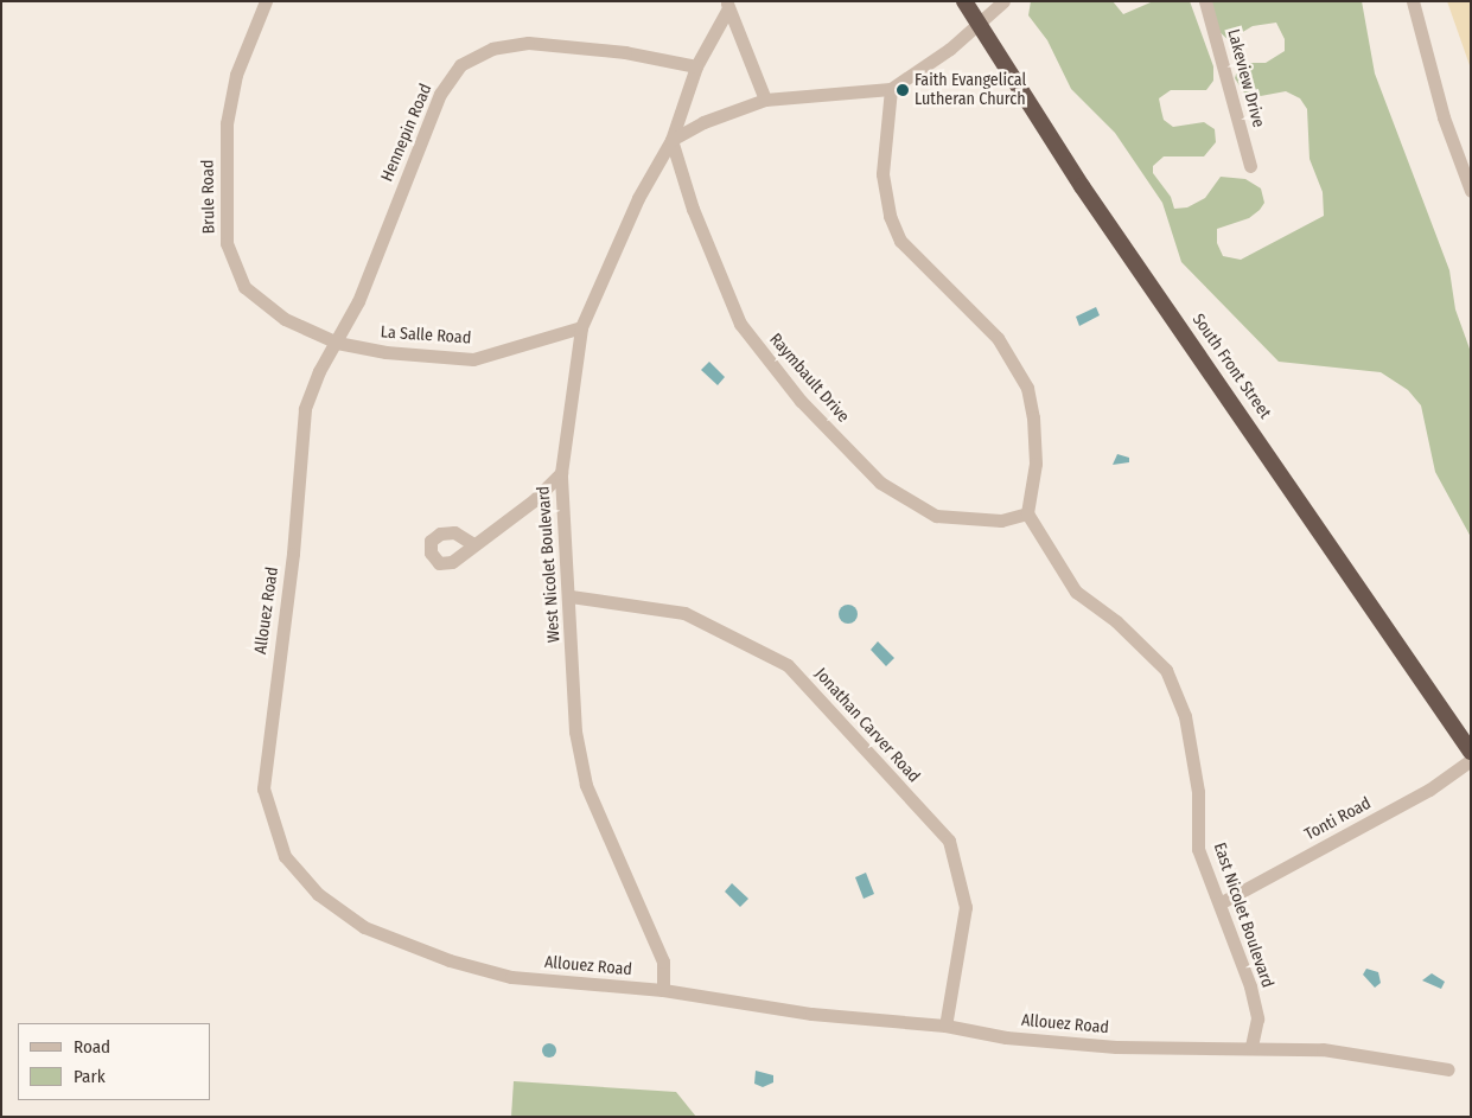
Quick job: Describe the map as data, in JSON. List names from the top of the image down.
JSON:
{
  "streets": {
    "highway": ["South Front Street"],
    "street": [
      "Lakeview Drive",
      "Hennepin Road",
      "Brule Road",
      "La Salle Road",
      "Raymbault Drive",
      "West Nicolet Boulevard",
      "Allouez Road",
      "Jonathan Carver Road",
      "Tonti Road",
      "East Nicolet Boulevard"
    ]
  },
  "crossings": [
    ["Hennepin Road", "Brule Road"],
    ["Hennepin Road", "La Salle Road"],
    ["Hennepin Road", "West Nicolet Boulevard"],
    ["Hennepin Road", "Allouez Road"],
    ["Brule Road", "La Salle Road"],
    ["Brule Road", "Allouez Road"],
    ["La Salle Road", "West Nicolet Boulevard"],
    ["La Salle Road", "Allouez Road"],
    ["Raymbault Drive", "West Nicolet Boulevard"],
    ["Raymbault Drive", "East Nicolet Boulevard"],
    ["West Nicolet Boulevard", "Allouez Road"],
    ["West Nicolet Boulevard", "Jonathan Carver Road"],
    ["Allouez Road", "Jonathan Carver Road"],
    ["Allouez Road", "East Nicolet Boulevard"],
    ["Tonti Road", "East Nicolet Boulevard"]
  ],
  "places": ["Faith Evangelical Lutheran Church"],
  "legend": ["Road", "Park"]
}
